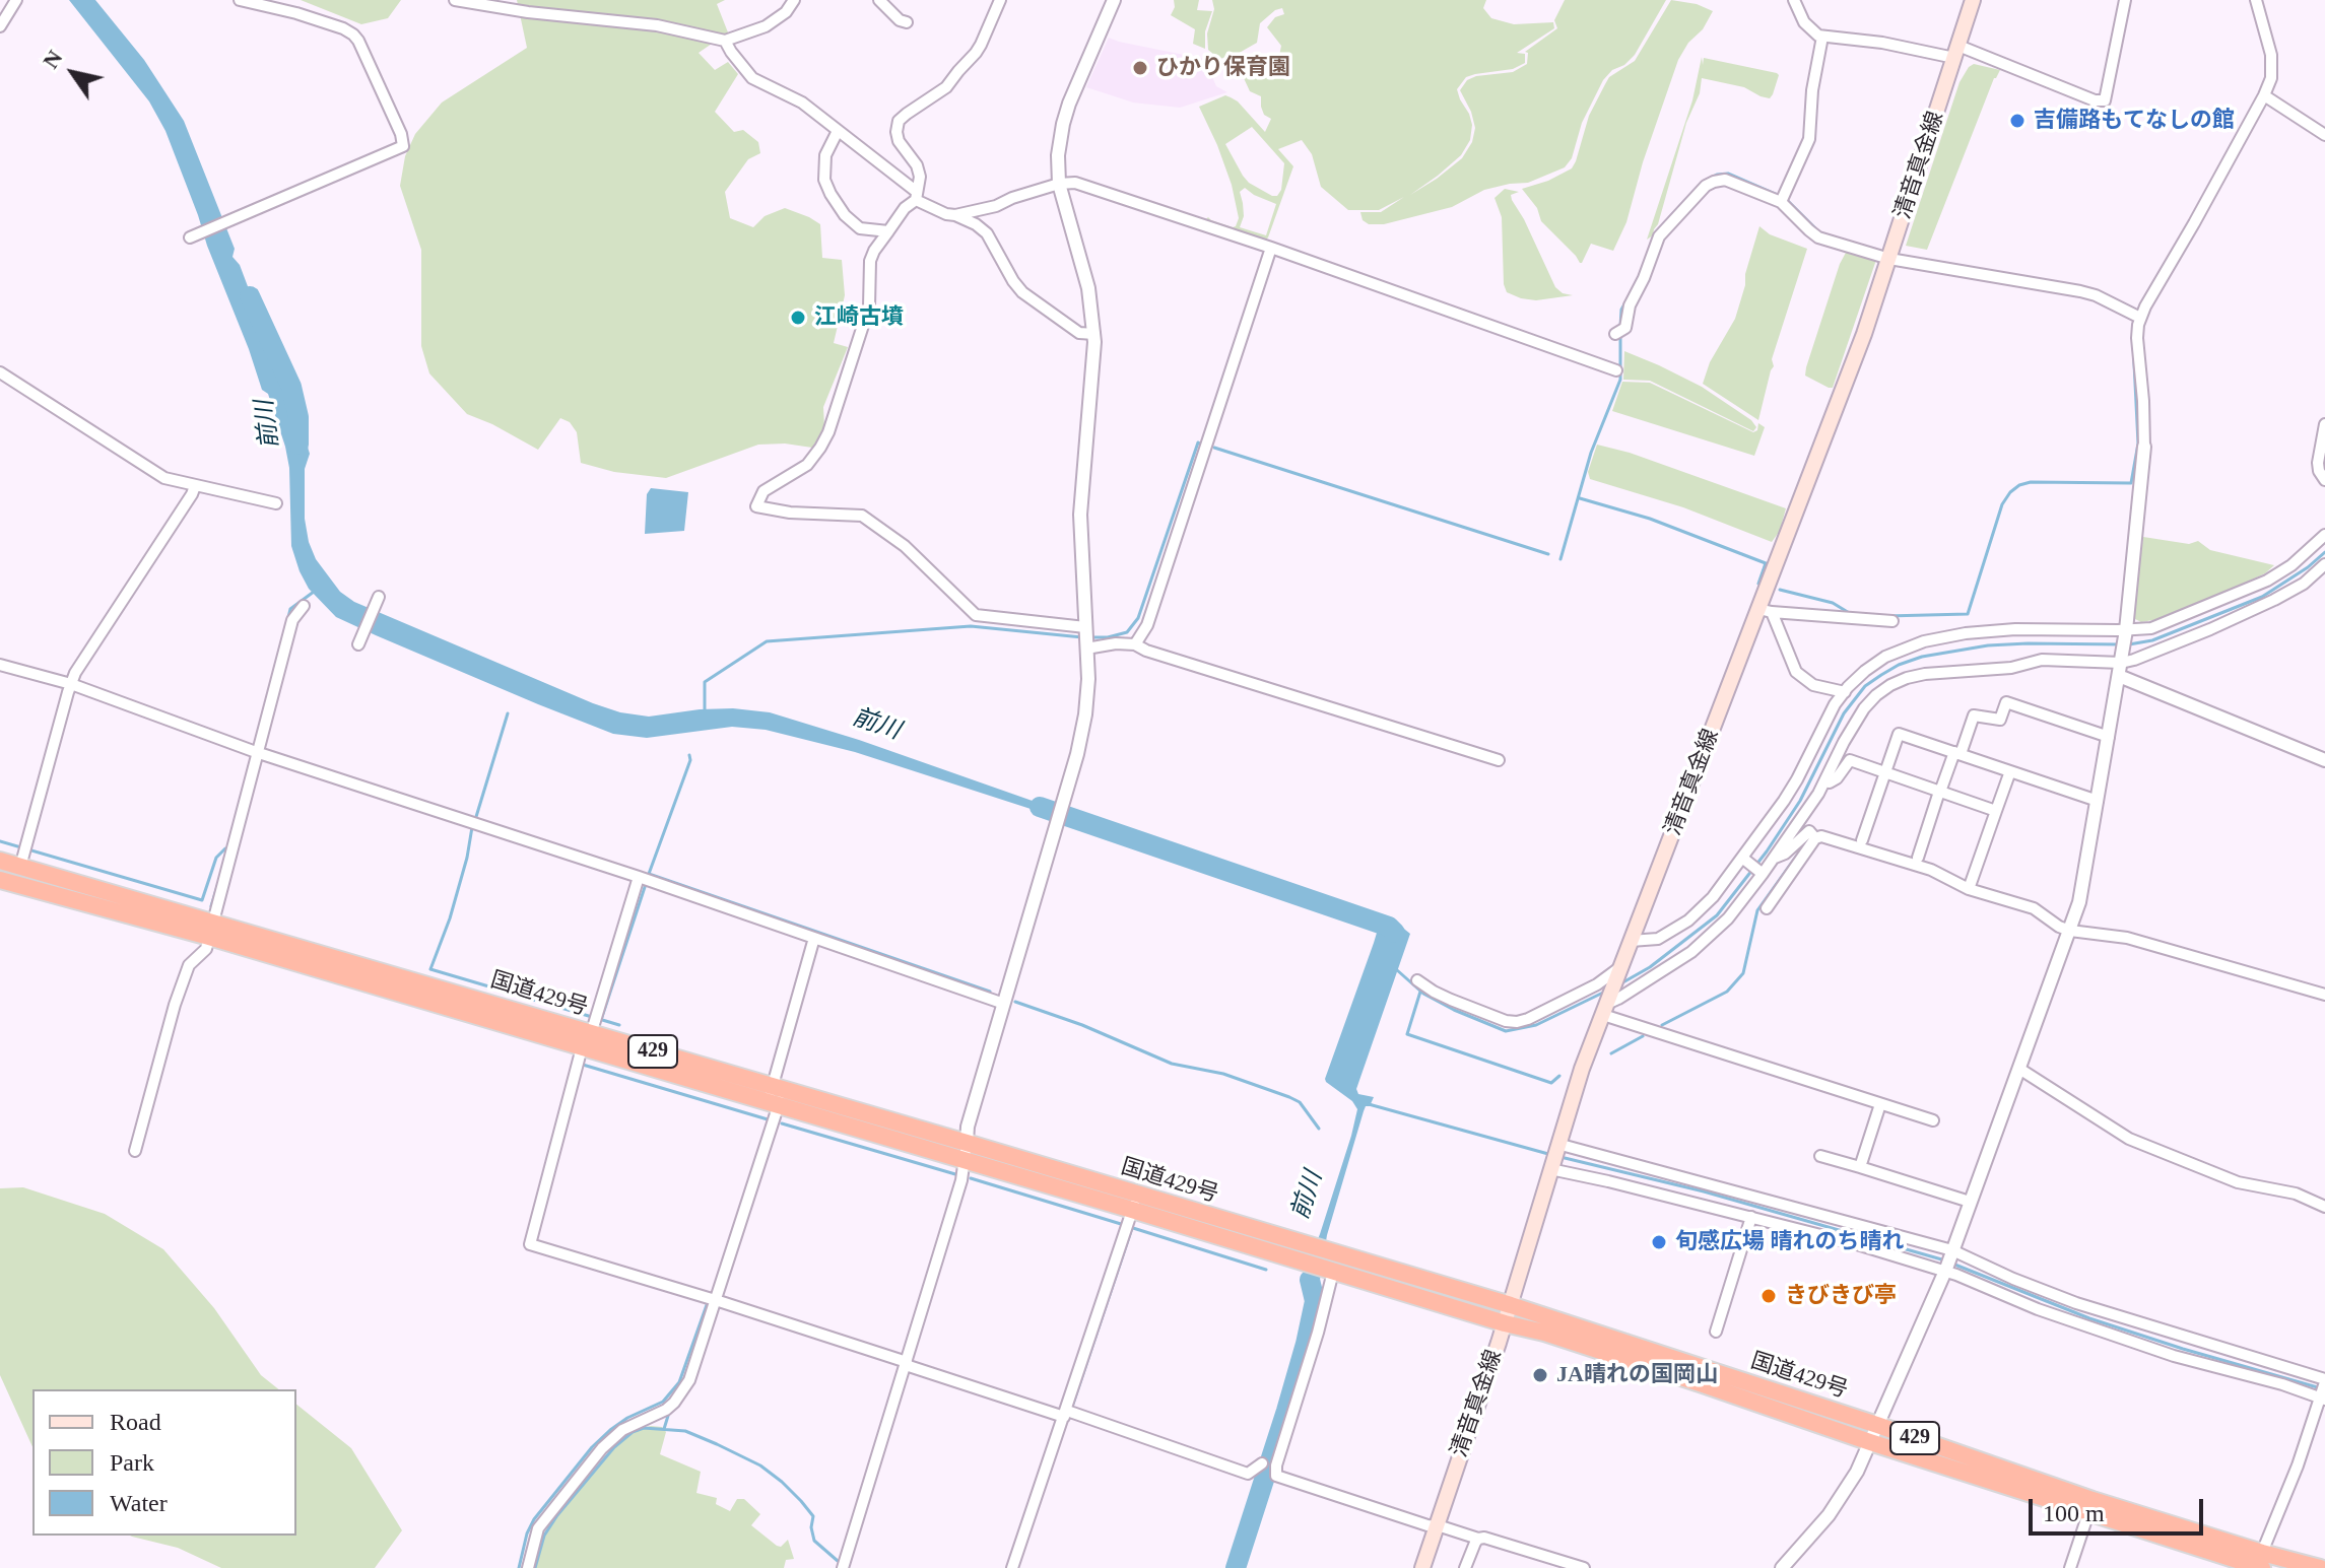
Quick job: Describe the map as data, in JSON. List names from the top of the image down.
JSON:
{
  "streets": {
    "highway": ["国道429号", "429"],
    "main road": ["清音真金線"]
  },
  "crossings": [
    ["清音真金線", "国道429号"]
  ],
  "water": ["前川"],
  "places": [
    "ひかり保育園",
    "吉備路もてなしの館",
    "江崎古墳",
    "旬感広場 晴れのち晴れ",
    "きびきび亭",
    "JA晴れの国岡山"
  ],
  "legend": ["Road", "Park", "Water"],
  "scale_bar": "100 m",
  "north": "top left"
}
